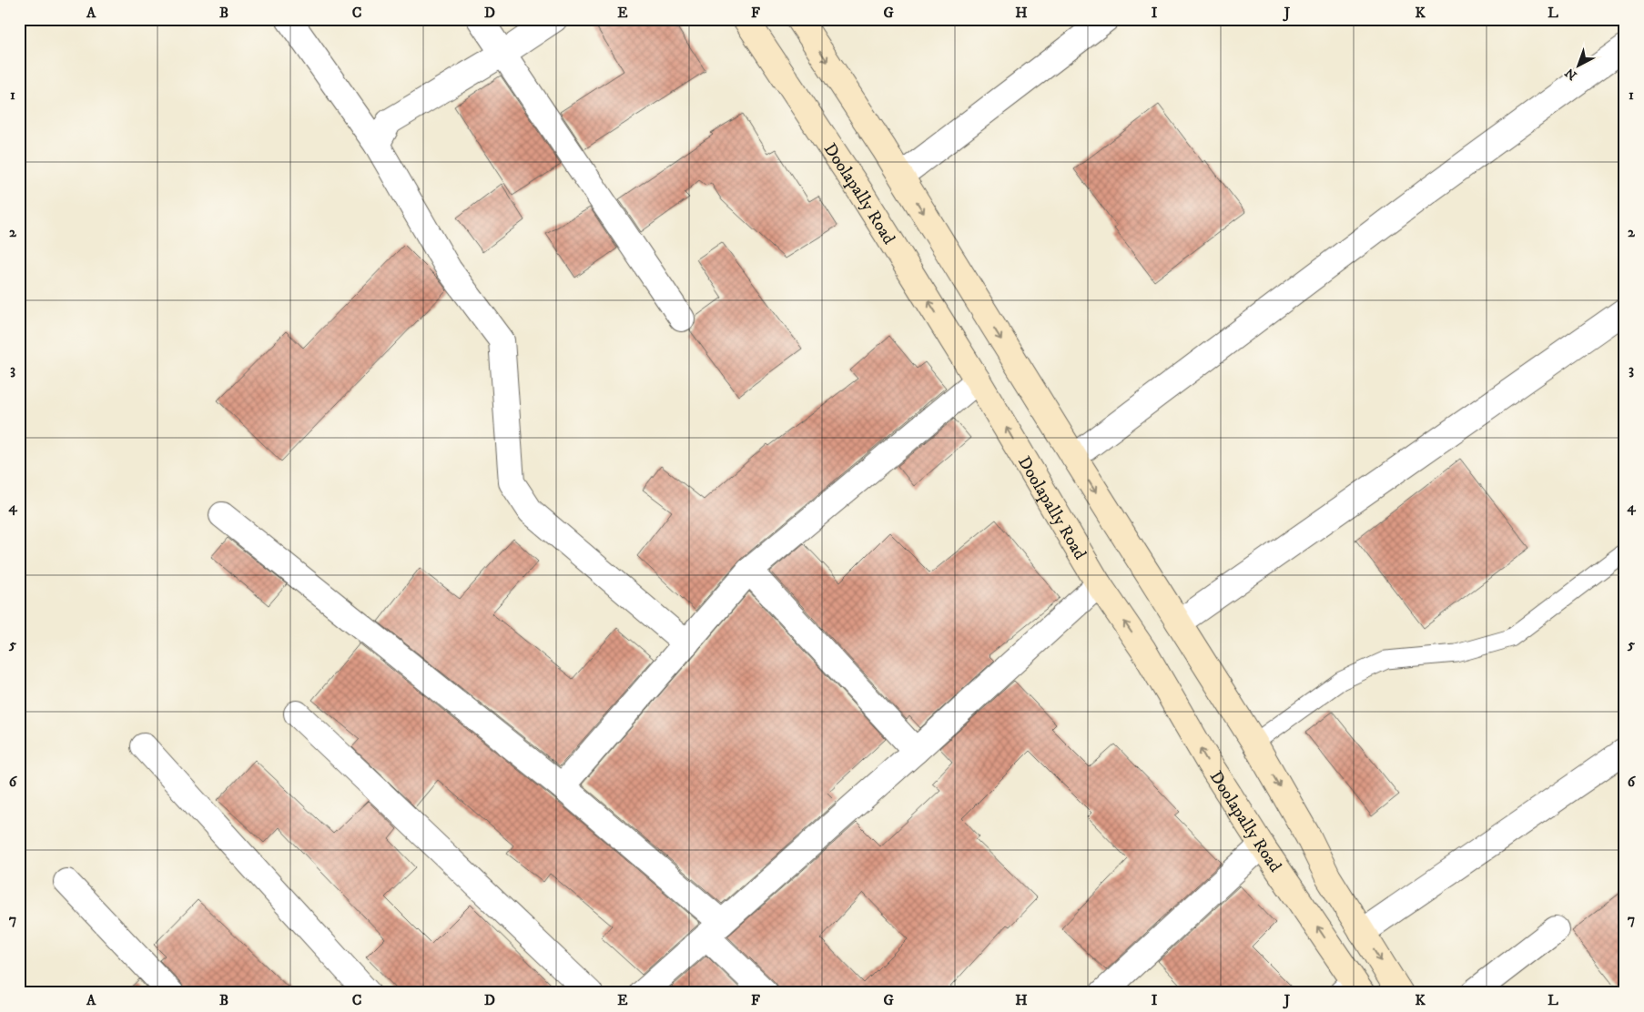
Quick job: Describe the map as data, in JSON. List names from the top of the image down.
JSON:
{
  "streets": {
    "main road": ["Doolapally Road"]
  },
  "north": "bottom left",
  "grid": {
    "columns": [
      "A",
      "B",
      "C",
      "D",
      "E",
      "F",
      "G",
      "H",
      "I",
      "J",
      "K",
      "L"
    ],
    "rows": [
      "1",
      "2",
      "3",
      "4",
      "5",
      "6",
      "7"
    ]
  }
}
